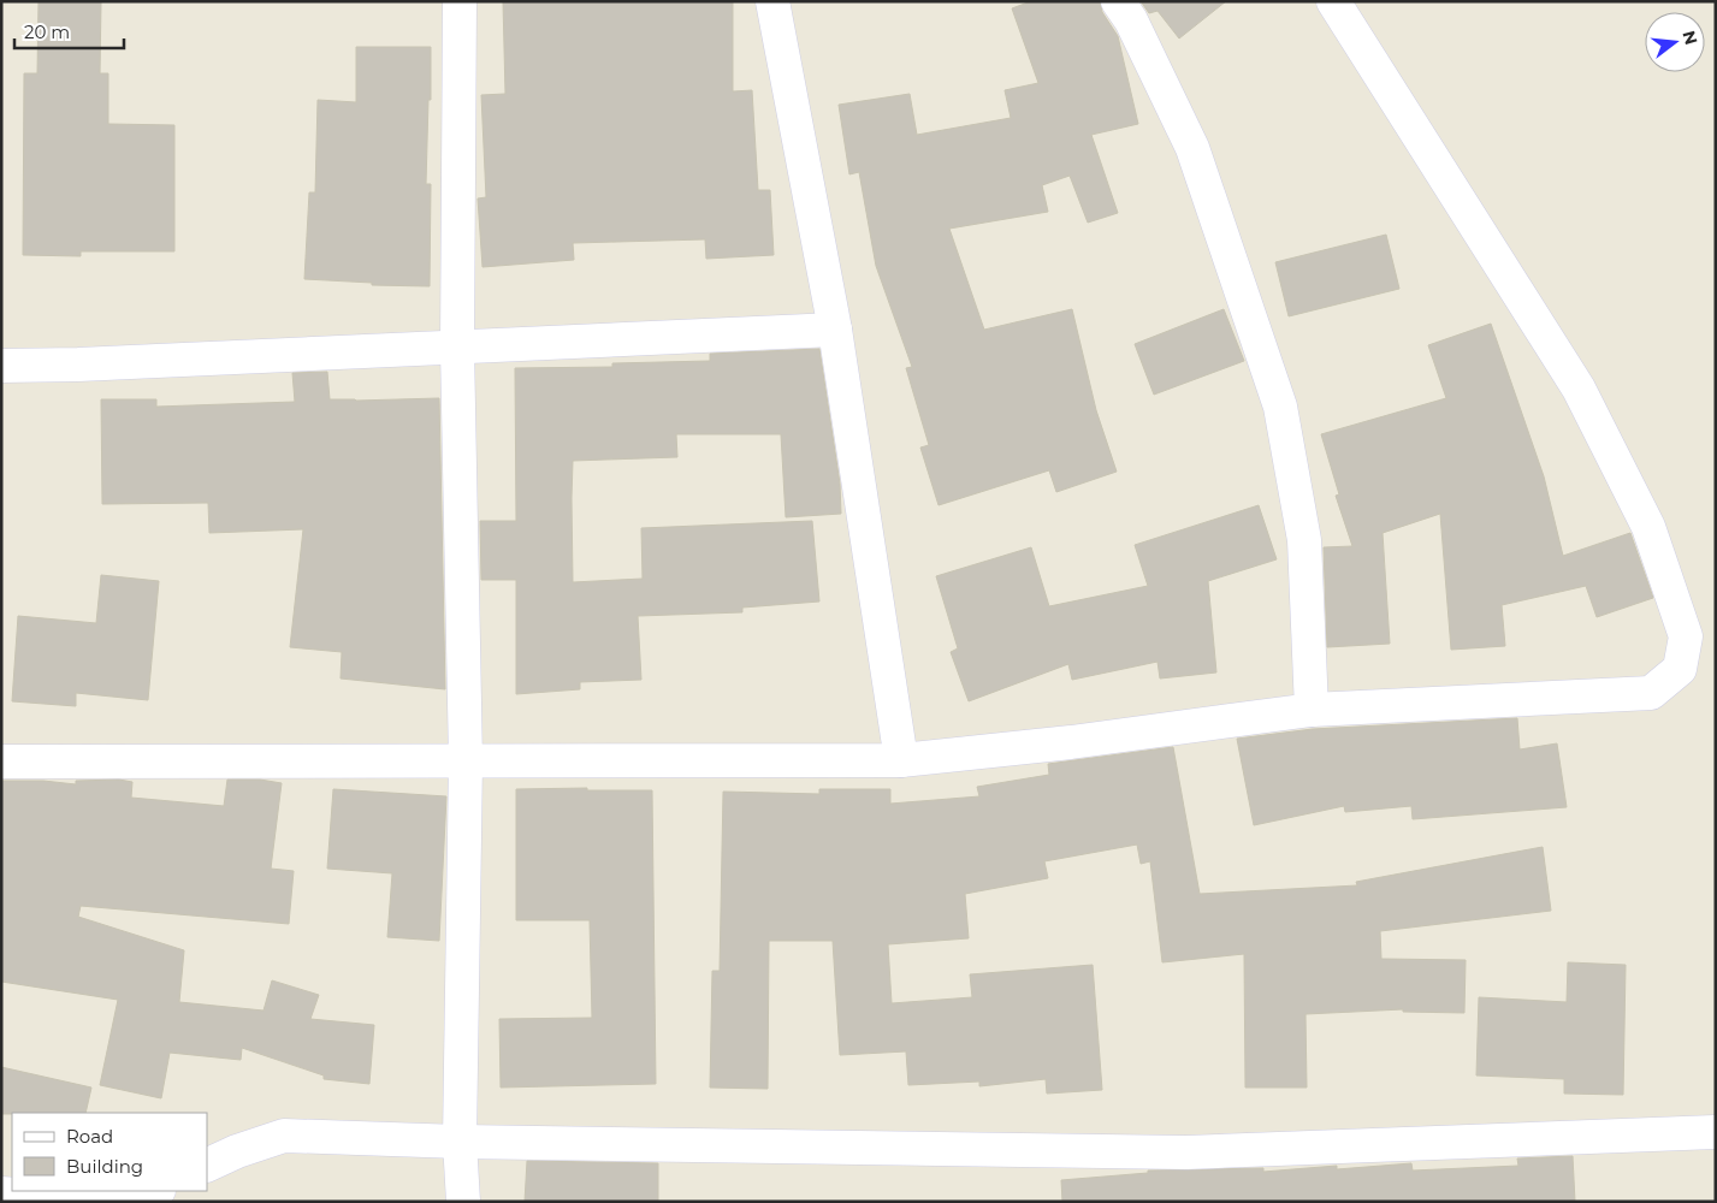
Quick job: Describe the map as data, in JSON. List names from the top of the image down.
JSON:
{
  "legend": ["Road", "Building"],
  "scale_bar": "20 m",
  "north": "right"
}
